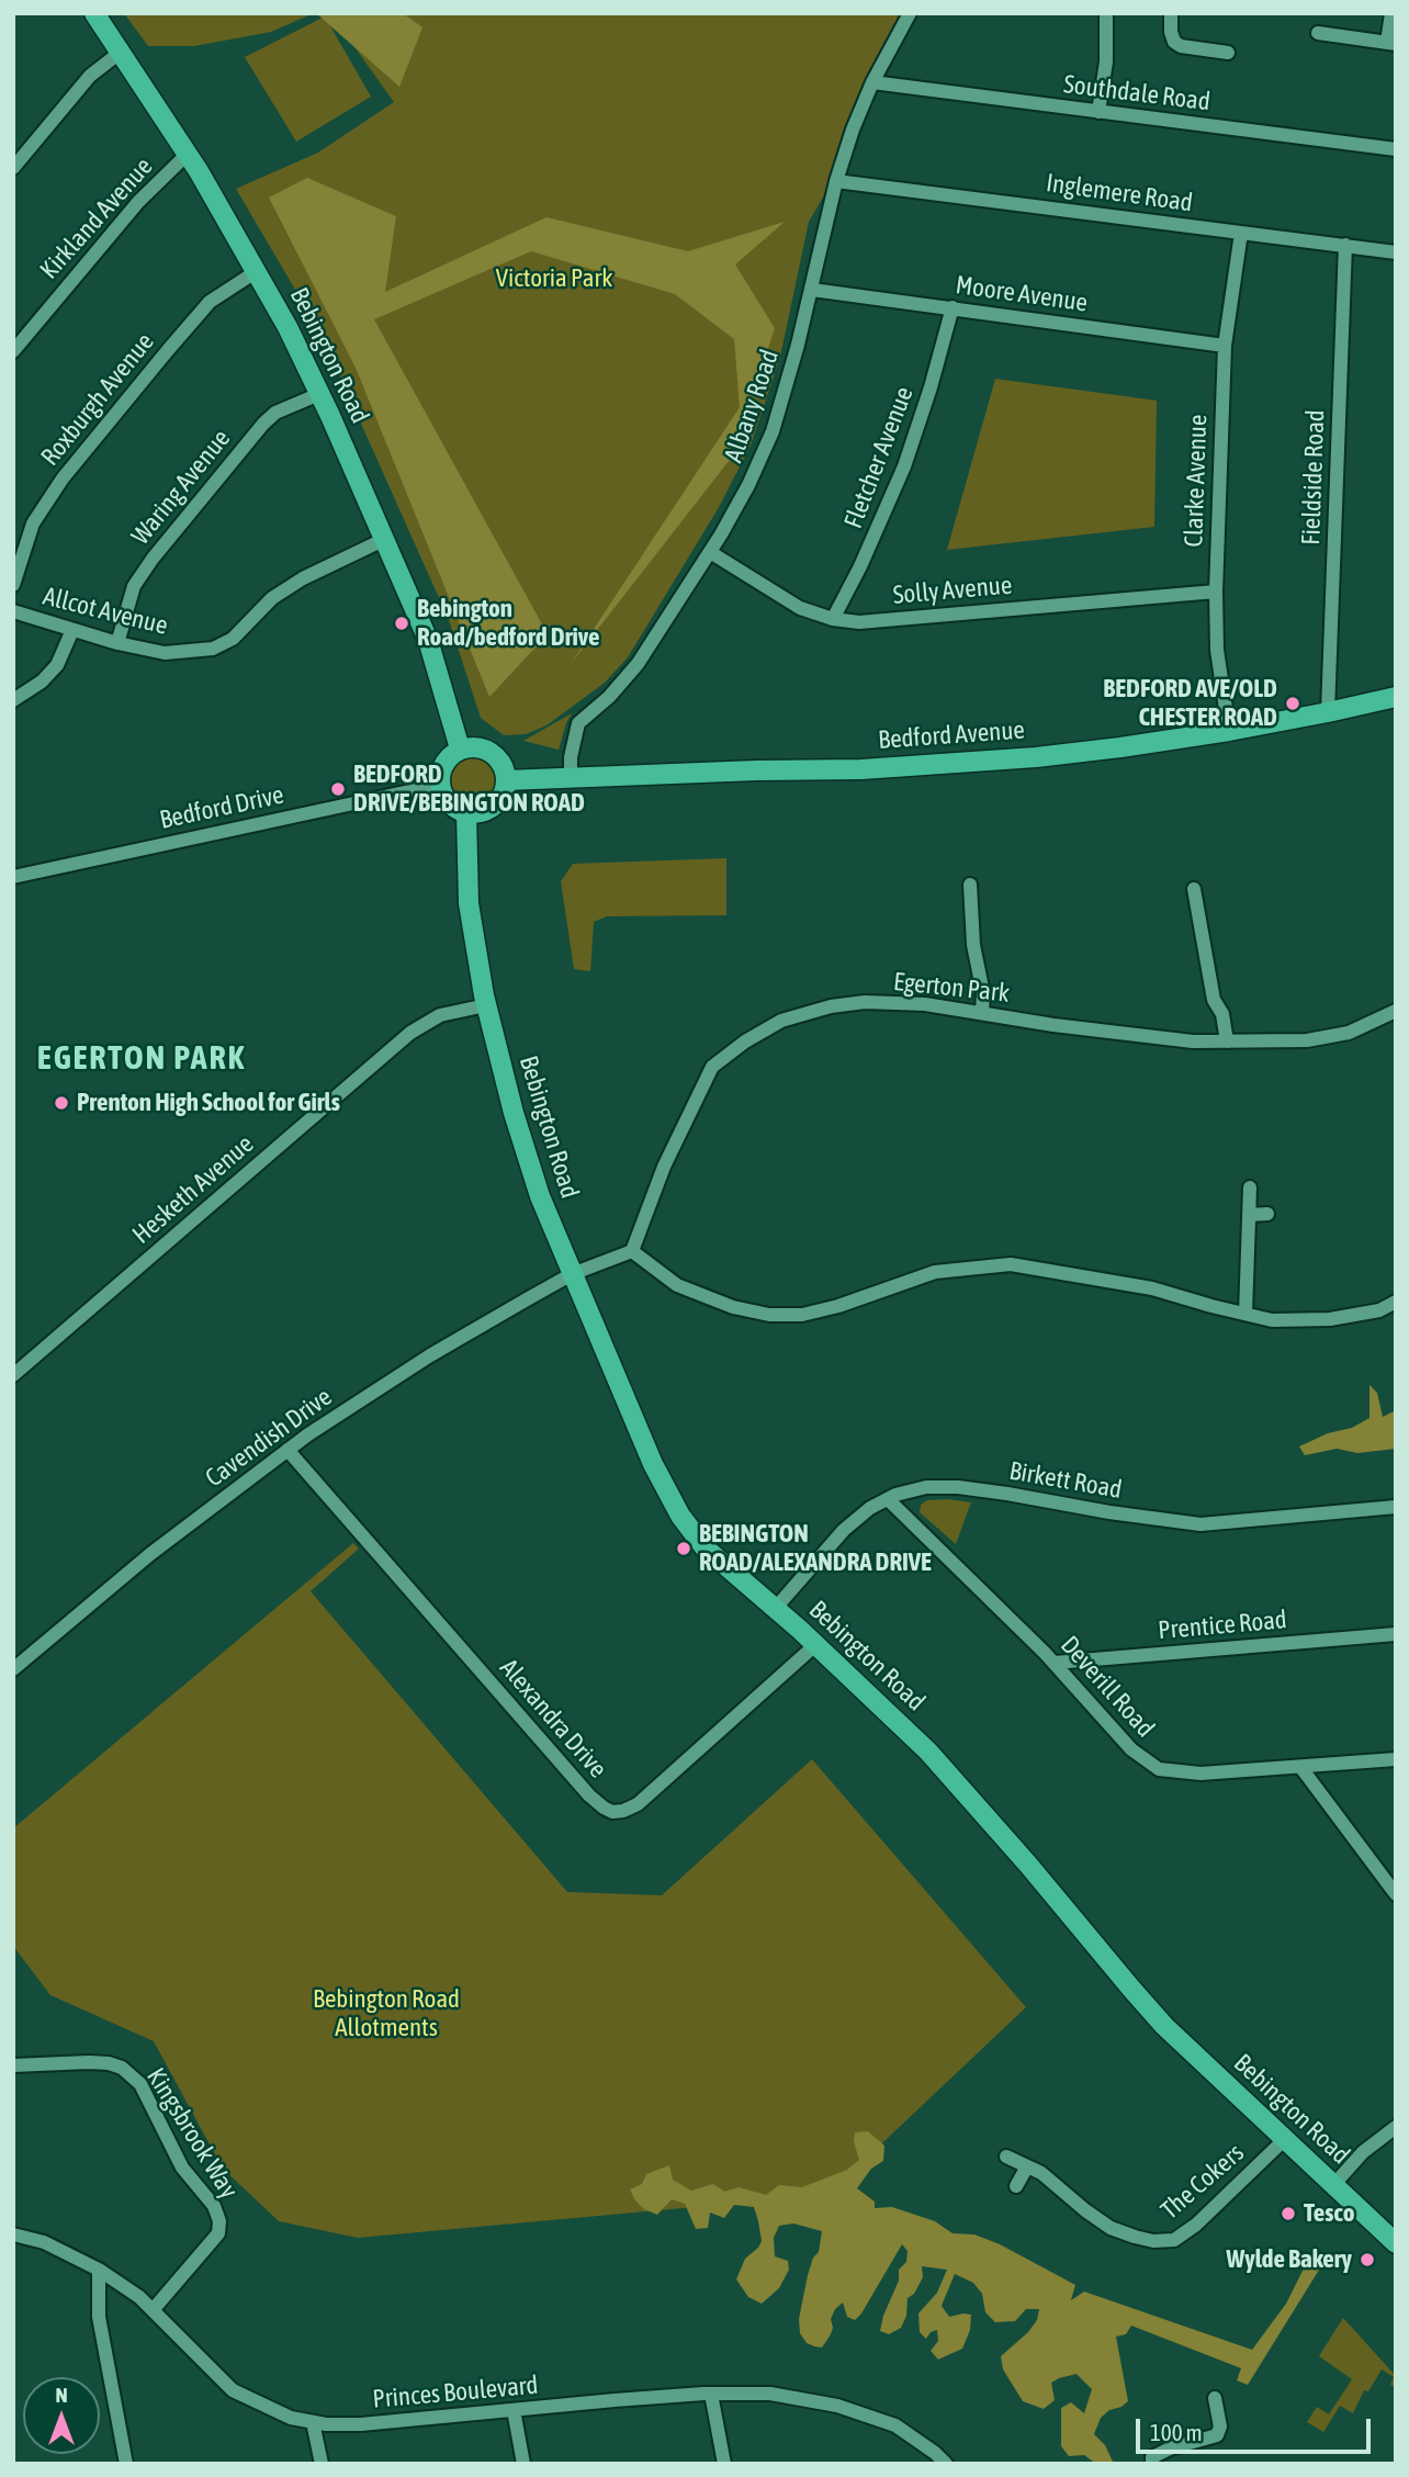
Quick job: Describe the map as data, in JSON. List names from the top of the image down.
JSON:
{
  "streets": {
    "main road": ["Bebington Road", "Bedford Avenue"],
    "street": [
      "Southdale Road",
      "Inglemere Road",
      "Kirkland Avenue",
      "Moore Avenue",
      "Roxburgh Avenue",
      "Albany Road",
      "Fletcher Avenue",
      "Fieldside Road",
      "Clarke Avenue",
      "Waring Avenue",
      "Solly Avenue",
      "Allcot Avenue",
      "Bedford Drive",
      "Egerton Park",
      "Hesketh Avenue",
      "Cavendish Drive",
      "Birkett Road",
      "Prentice Road",
      "Deverill Road",
      "Alexandra Drive",
      "Kingsbrook Way",
      "The Cokers",
      "Princes Boulevard"
    ]
  },
  "crossings": [
    ["Southdale Road", "Albany Road"],
    ["Inglemere Road", "Albany Road"],
    ["Inglemere Road", "Fieldside Road"],
    ["Inglemere Road", "Clarke Avenue"],
    ["Kirkland Avenue", "Bebington Road"],
    ["Moore Avenue", "Albany Road"],
    ["Moore Avenue", "Fletcher Avenue"],
    ["Moore Avenue", "Clarke Avenue"],
    ["Bebington Road", "Roxburgh Avenue"],
    ["Bebington Road", "Waring Avenue"],
    ["Bebington Road", "Allcot Avenue"],
    ["Bebington Road", "Bedford Avenue"],
    ["Bebington Road", "Bedford Drive"],
    ["Bebington Road", "Hesketh Avenue"],
    ["Bebington Road", "Cavendish Drive"],
    ["Bebington Road", "Birkett Road"],
    ["Bebington Road", "Alexandra Drive"],
    ["Bebington Road", "The Cokers"],
    ["Albany Road", "Solly Avenue"],
    ["Albany Road", "Bedford Avenue"],
    ["Fletcher Avenue", "Solly Avenue"],
    ["Fieldside Road", "Bedford Avenue"],
    ["Clarke Avenue", "Solly Avenue"],
    ["Clarke Avenue", "Bedford Avenue"],
    ["Waring Avenue", "Allcot Avenue"],
    ["Bedford Avenue", "Bedford Drive"],
    ["Cavendish Drive", "Alexandra Drive"],
    ["Birkett Road", "Deverill Road"],
    ["Prentice Road", "Deverill Road"],
    ["Kingsbrook Way", "Princes Boulevard"]
  ],
  "districts": ["EGERTON PARK"],
  "parks": ["Victoria Park", "Bebington Road Allotments"],
  "places": [
    "Bebington Road/bedford Drive",
    "BEDFORD AVE/OLD CHESTER ROAD",
    "BEDFORD DRIVE/BEBINGTON ROAD",
    "Prenton High School for Girls",
    "BEBINGTON ROAD/ALEXANDRA DRIVE",
    "Tesco",
    "Wylde Bakery"
  ],
  "scale_bar": "100 m",
  "north": "top"
}
